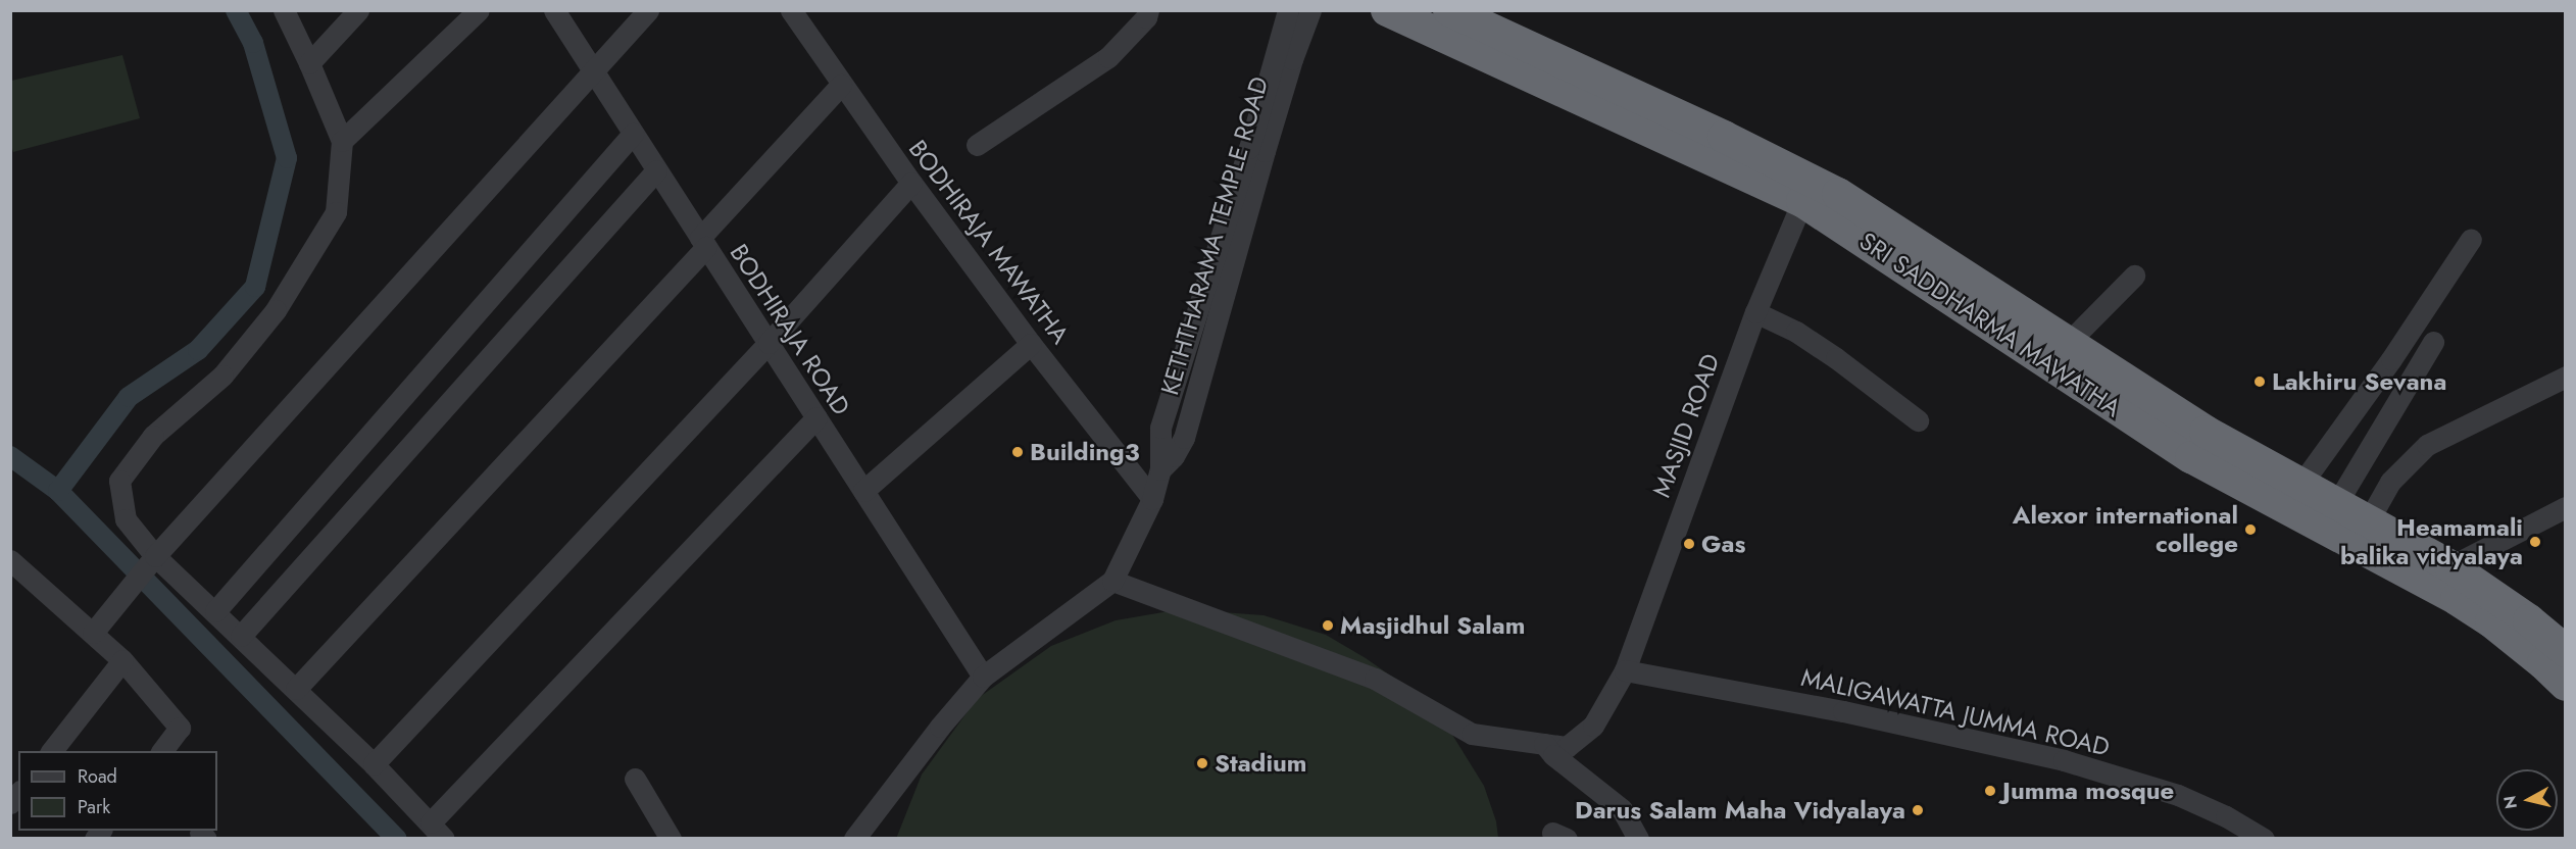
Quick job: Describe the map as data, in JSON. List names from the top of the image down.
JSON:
{
  "streets": {
    "highway": ["SRI SADDHARMA MAWATHA"],
    "street": [
      "KETHTHARAMA TEMPLE ROAD",
      "BODHIRAJA MAWATHA",
      "BODHIRAJA ROAD",
      "MASJID ROAD",
      "MALIGAWATTA JUMMA ROAD"
    ]
  },
  "crossings": [
    ["KETHTHARAMA TEMPLE ROAD", "BODHIRAJA MAWATHA"],
    ["KETHTHARAMA TEMPLE ROAD", "BODHIRAJA ROAD"],
    ["KETHTHARAMA TEMPLE ROAD", "MASJID ROAD"],
    ["SRI SADDHARMA MAWATHA", "MASJID ROAD"],
    ["MASJID ROAD", "MALIGAWATTA JUMMA ROAD"]
  ],
  "places": [
    "Lakhiru Sevana",
    "Building3",
    "Alexor international college",
    "Heamamali balika vidyalaya",
    "Gas",
    "Masjidhul Salam",
    "Stadium",
    "Jumma mosque",
    "Darus Salam Maha Vidyalaya"
  ],
  "legend": ["Road", "Park"],
  "north": "left"
}
